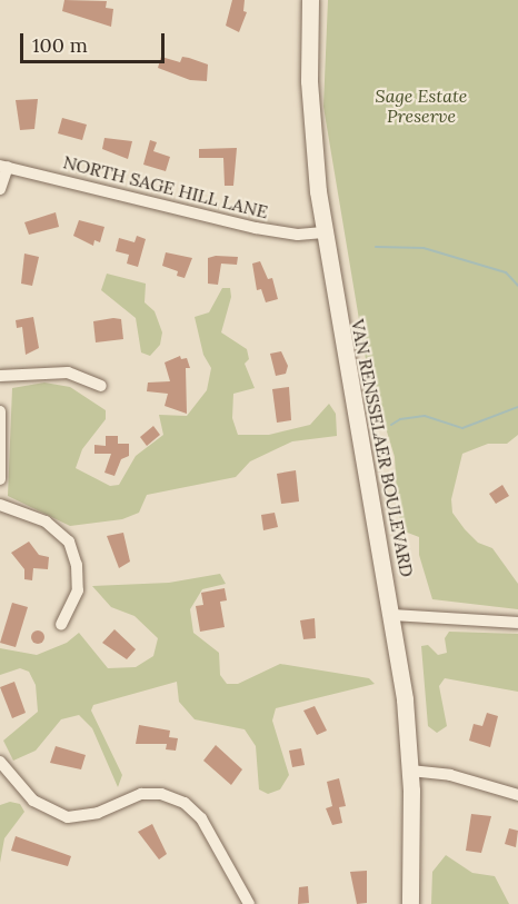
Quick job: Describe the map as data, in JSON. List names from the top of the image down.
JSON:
{
  "streets": {
    "main road": ["VAN RENSSELAER BOULEVARD"],
    "street": ["NORTH SAGE HILL LANE"]
  },
  "crossings": [
    ["NORTH SAGE HILL LANE", "VAN RENSSELAER BOULEVARD"]
  ],
  "parks": ["Sage Estate Preserve"],
  "scale_bar": "100 m"
}
